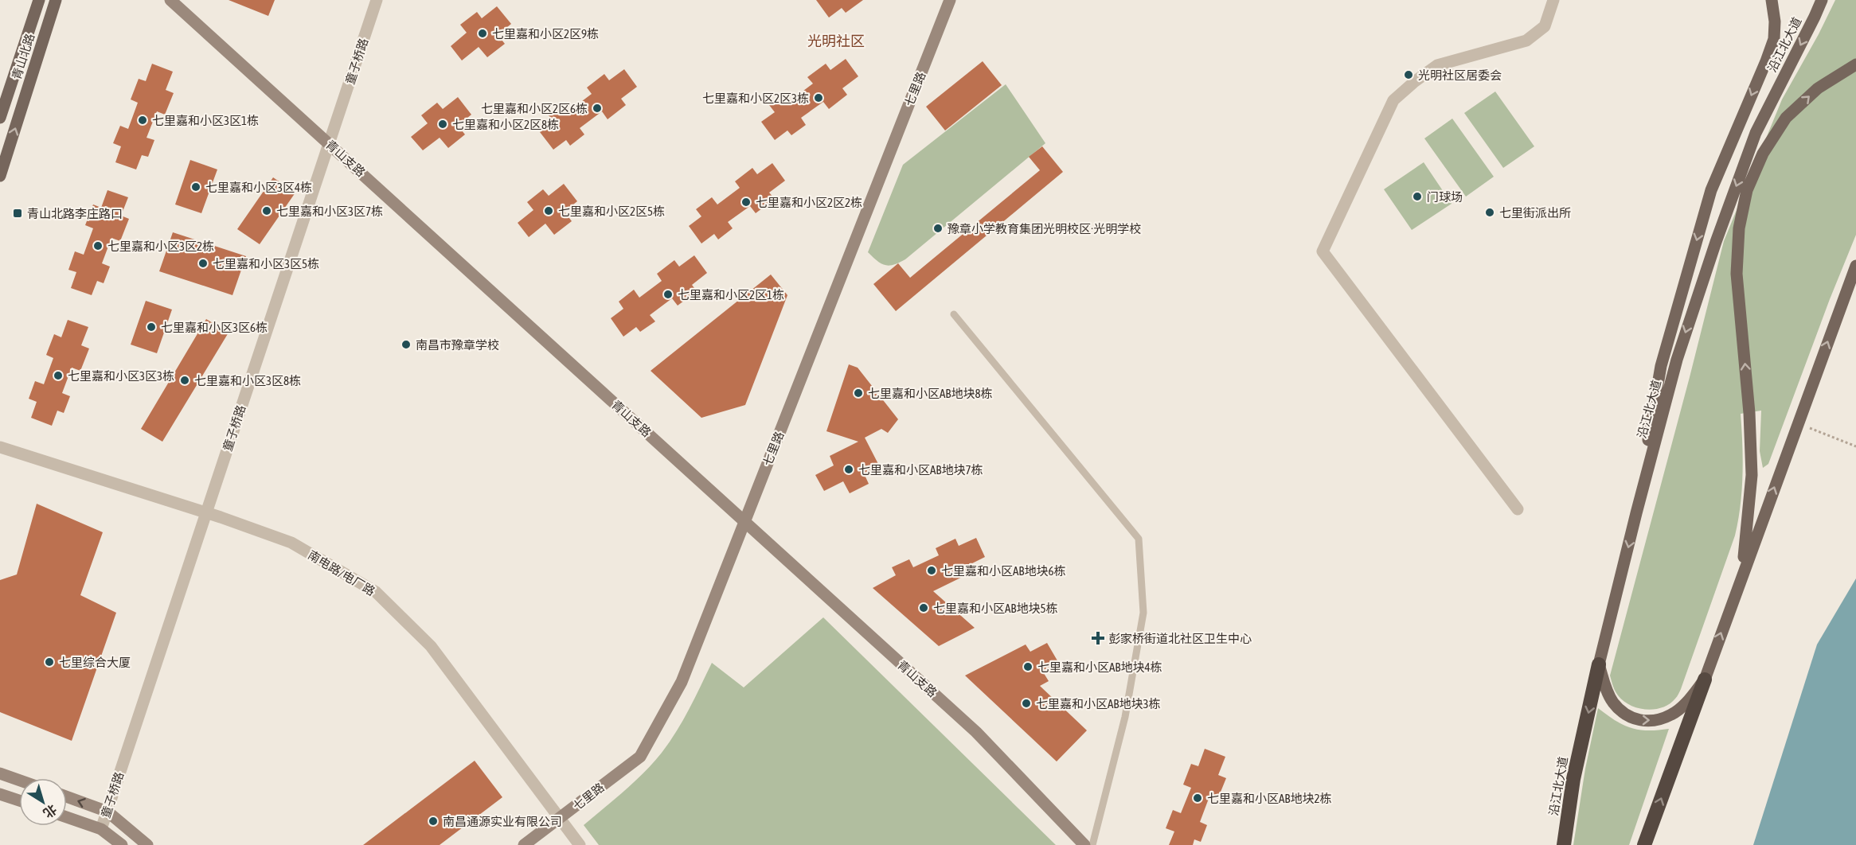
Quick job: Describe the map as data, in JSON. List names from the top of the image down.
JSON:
{
  "streets": {
    "highway": ["沿江北大道"],
    "main road": ["青山北路"],
    "street": [
      "童子桥路",
      "七里路",
      "青山支路",
      "南电路/电厂路"
    ]
  },
  "crossings": [
    ["童子桥路", "青山支路"],
    ["童子桥路", "南电路/电厂路"],
    ["七里路", "青山支路"],
    ["七里路", "南电路/电厂路"]
  ],
  "districts": ["光明社区"],
  "places": {
    "other": [
      "七里嘉和小区2区9栋",
      "光明社区居委会",
      "七里嘉和小区2区3栋",
      "七里嘉和小区2区6栋",
      "七里嘉和小区3区1栋",
      "七里嘉和小区2区8栋",
      "七里嘉和小区3区4栋",
      "门球场",
      "七里嘉和小区2区2栋",
      "七里嘉和小区3区7栋",
      "七里嘉和小区2区5栋",
      "七里街派出所",
      "豫章小学教育集团光明校区·光明学校",
      "七里嘉和小区3区2栋",
      "七里嘉和小区3区5栋",
      "七里嘉和小区2区1栋",
      "七里嘉和小区3区6栋",
      "南昌市豫章学校",
      "七里嘉和小区3区3栋",
      "七里嘉和小区3区8栋",
      "七里嘉和小区AB地块8栋",
      "七里嘉和小区AB地块7栋",
      "七里嘉和小区AB地块6栋",
      "七里嘉和小区AB地块5栋",
      "七里综合大厦",
      "七里嘉和小区AB地块4栋",
      "七里嘉和小区AB地块3栋",
      "七里嘉和小区AB地块2栋",
      "南昌通源实业有限公司"
    ],
    "transit": ["青山北路李庄路口"],
    "health": ["彭家桥街道北社区卫生中心"]
  },
  "north": "bottom right"
}
